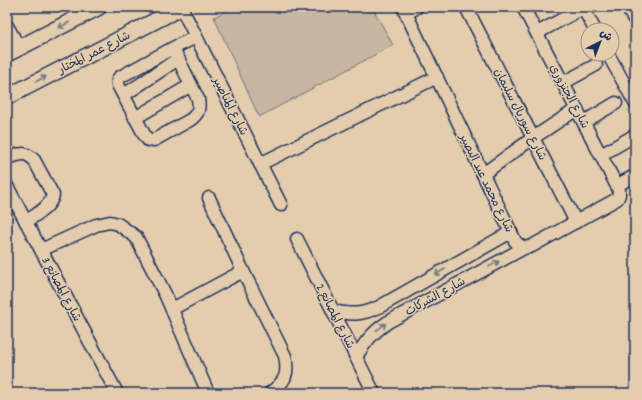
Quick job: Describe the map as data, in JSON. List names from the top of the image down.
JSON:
{
  "streets": {
    "main road": ["شارع عمر المختار"],
    "street": [
      "شارع الجنزوري",
      "شارع المناصير",
      "شارع سوريال سليمان",
      "شارع محمد عبد البصير",
      "شارع المصانع 3",
      "شارع الشركات",
      "شارع المصانع 2"
    ]
  },
  "crossings": [
    ["شارع عمر المختار", "شارع المناصير"],
    ["شارع محمد عبد البصير", "شارع الشركات"],
    ["شارع الشركات", "شارع المصانع 2"]
  ],
  "north": "top right"
}
